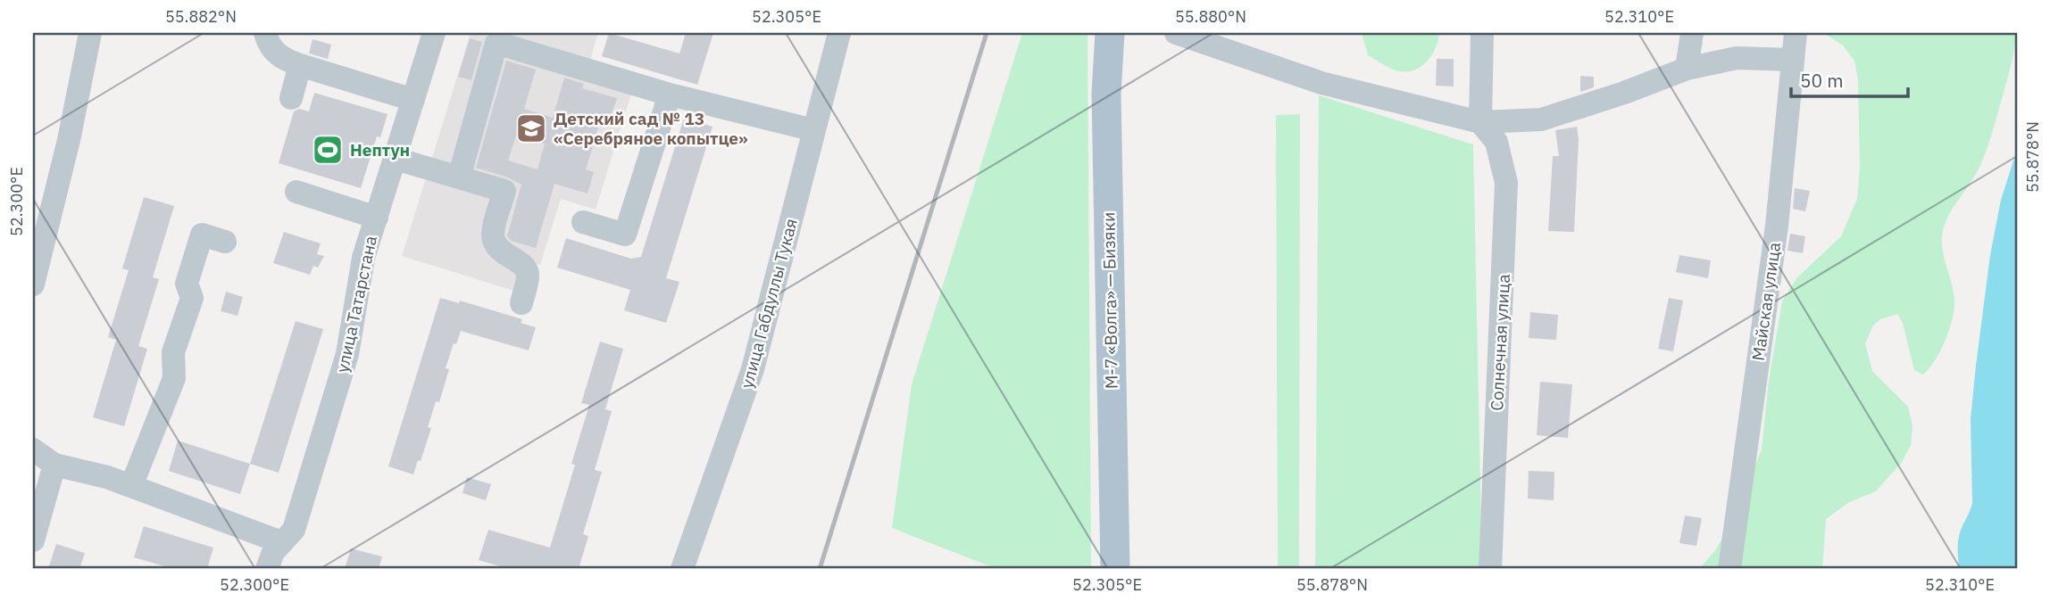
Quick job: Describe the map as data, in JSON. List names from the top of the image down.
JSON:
{
  "streets": {
    "main road": ["М-7 «Волга» — Бизяки"],
    "street": [
      "Майская улица",
      "улица Габдуллы Тукая",
      "улица Татарстана",
      "Солнечная улица"
    ]
  },
  "places": {
    "school or university": ["Детский сад № 13 «Серебряное копытце»"],
    "sports": ["Нептун"]
  },
  "scale_bar": "50 m",
  "coordinates": [
    "55.882°N",
    "52.305°E",
    "55.880°N",
    "52.310°E",
    "55.878°N",
    "52.300°E"
  ]
}
